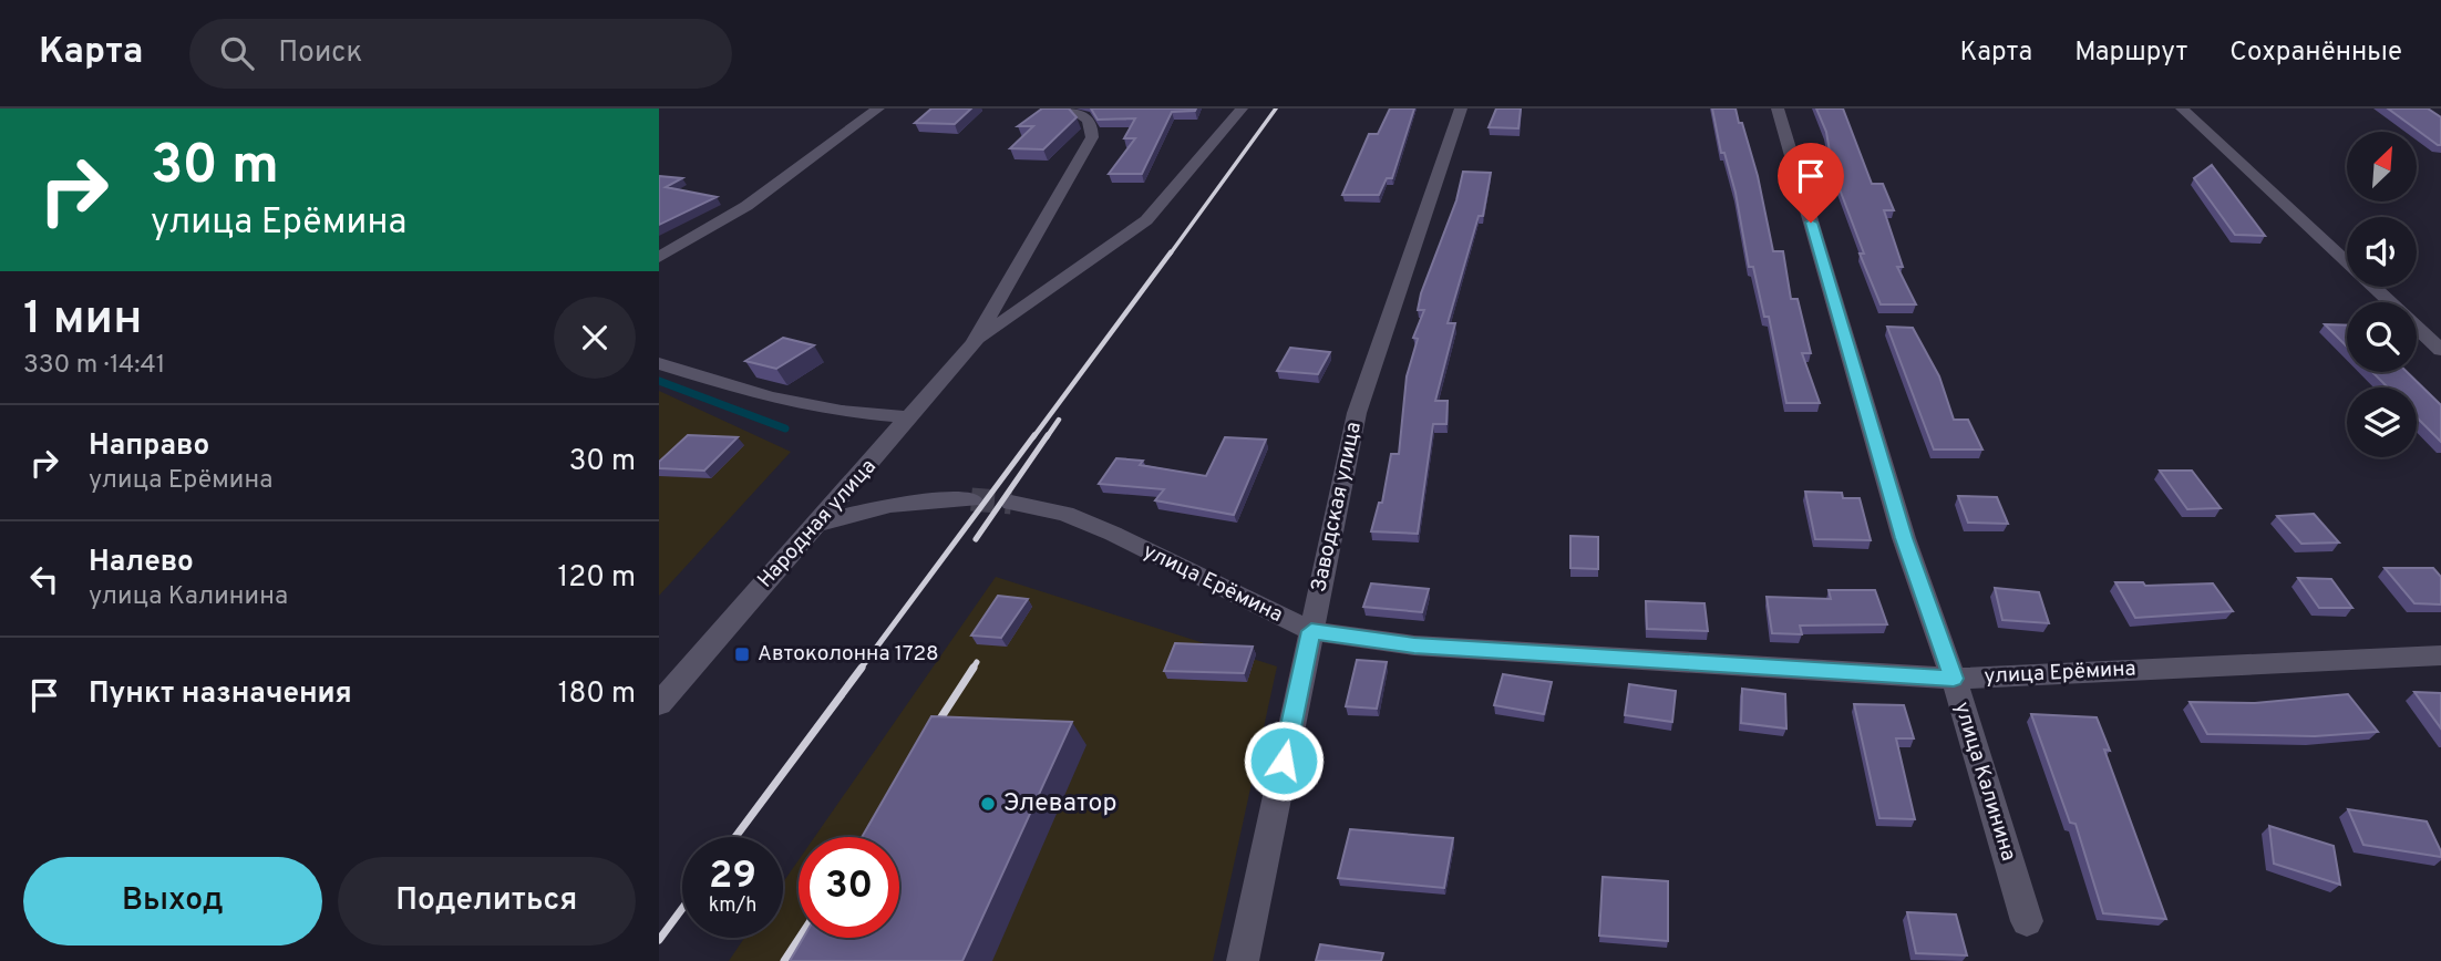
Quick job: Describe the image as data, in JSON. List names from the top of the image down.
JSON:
{
  "streets": {
    "street": [
      "Заводская улица",
      "Народная улица",
      "улица Ерёмина",
      "улица Калинина"
    ]
  },
  "crossings": [
    ["Заводская улица", "улица Ерёмина"],
    ["улица Ерёмина", "улица Калинина"]
  ],
  "places": {
    "transit": ["Автоколонна 1728"],
    "other": ["Элеватор"]
  },
  "north": "top right",
  "page": {
    "header": "Карта",
    "search": "Поиск",
    "nav": ["Карта", "Маршрут", "Сохранённые"],
    "turn": ["30 m", "улица Ерёмина"],
    "heading": ["1 мин", "330 m · 14:41"],
    "list": [
      {
        "name": "Направо",
        "note": "улица Ерёмина",
        "value": "30 m"
      },
      {
        "name": "Налево",
        "note": "улица Калинина",
        "value": "120 m"
      },
      {
        "name": "Пункт назначения",
        "value": "180 m"
      }
    ],
    "speed": "29 km/h",
    "limit": "30",
    "buttons": ["Выход", "Поделиться"]
  }
}
